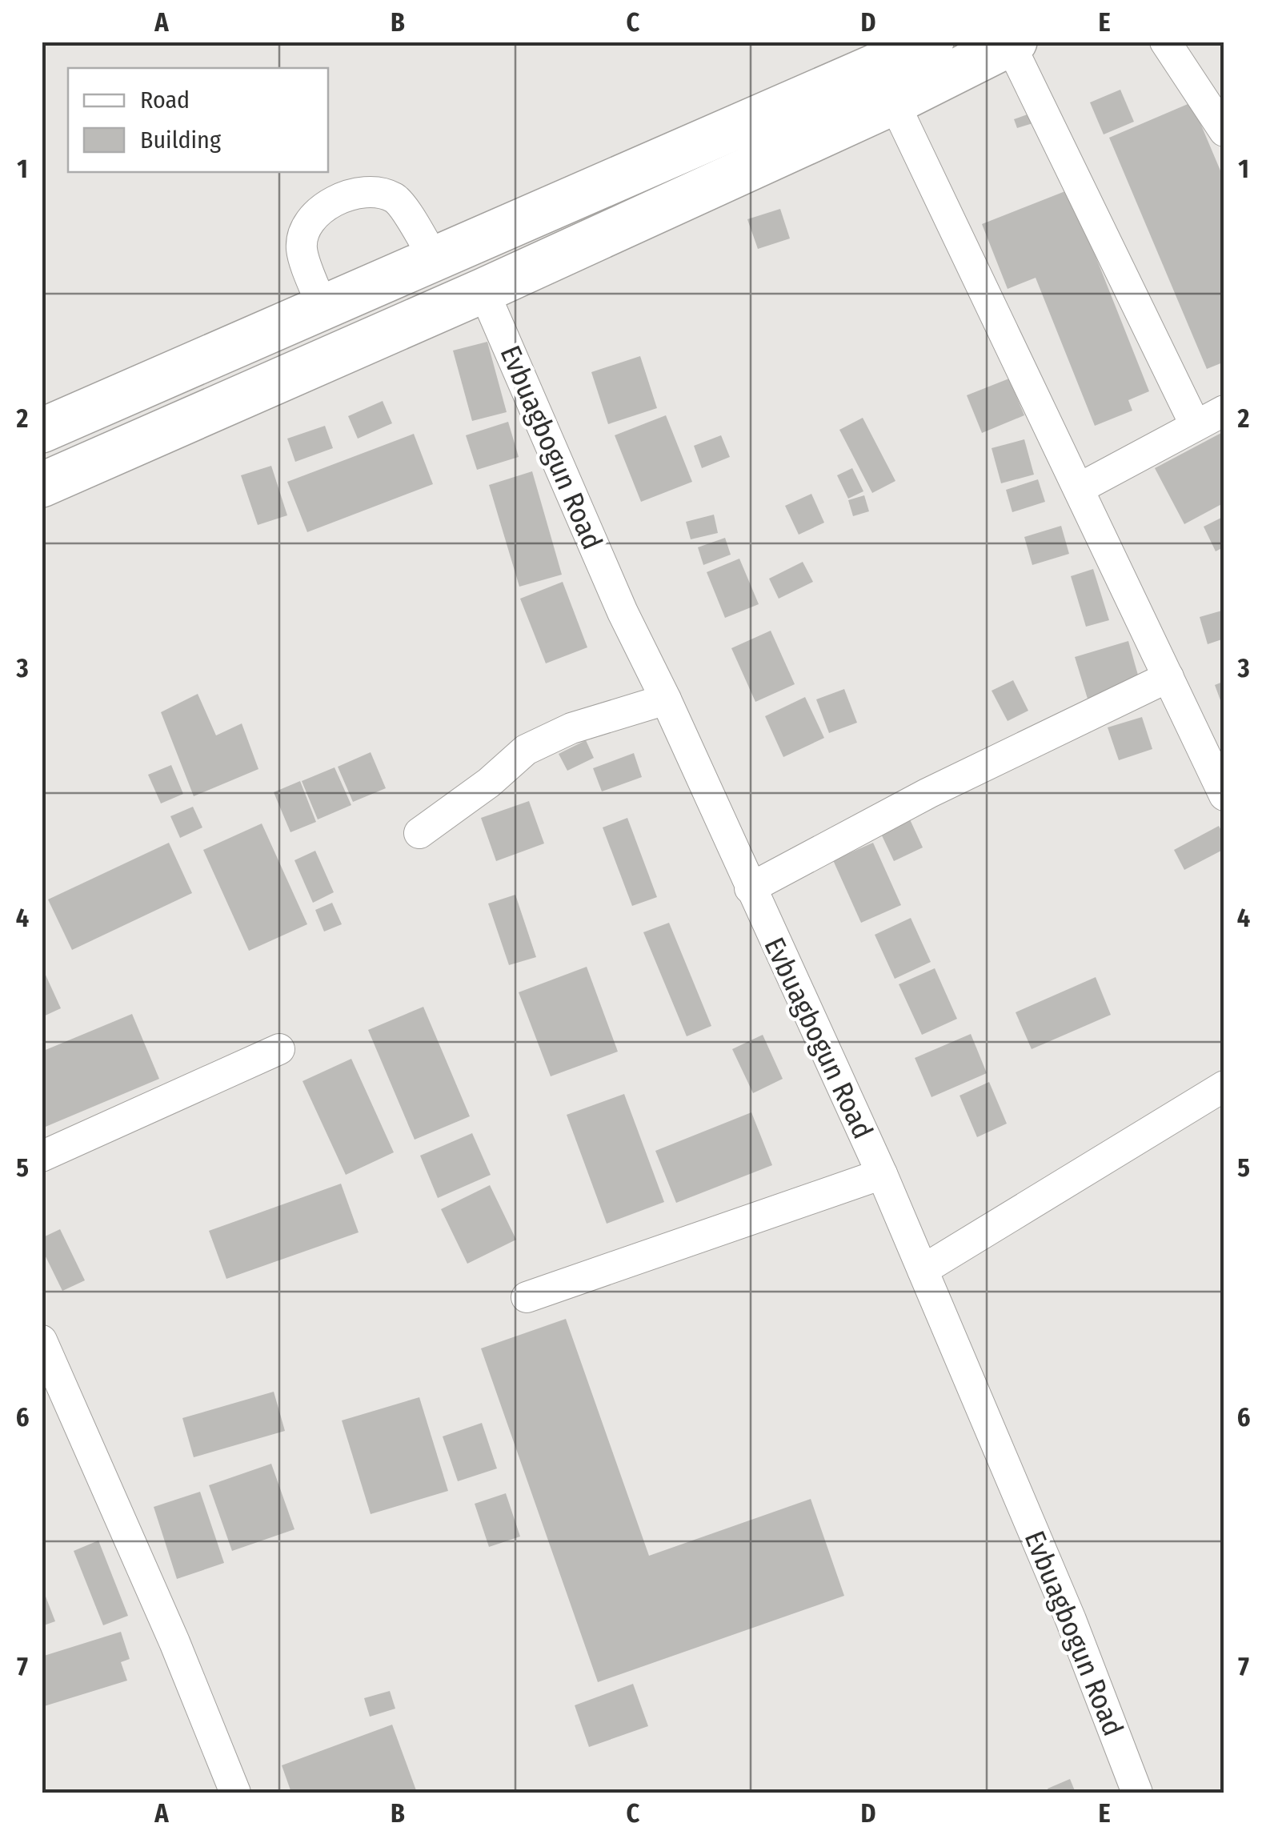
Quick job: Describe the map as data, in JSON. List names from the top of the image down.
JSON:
{
  "streets": {
    "street": ["Evbuagbogun Road"]
  },
  "legend": ["Road", "Building"],
  "grid": {
    "columns": [
      "A",
      "B",
      "C",
      "D",
      "E"
    ],
    "rows": [
      "1",
      "2",
      "3",
      "4",
      "5",
      "6",
      "7"
    ]
  }
}
